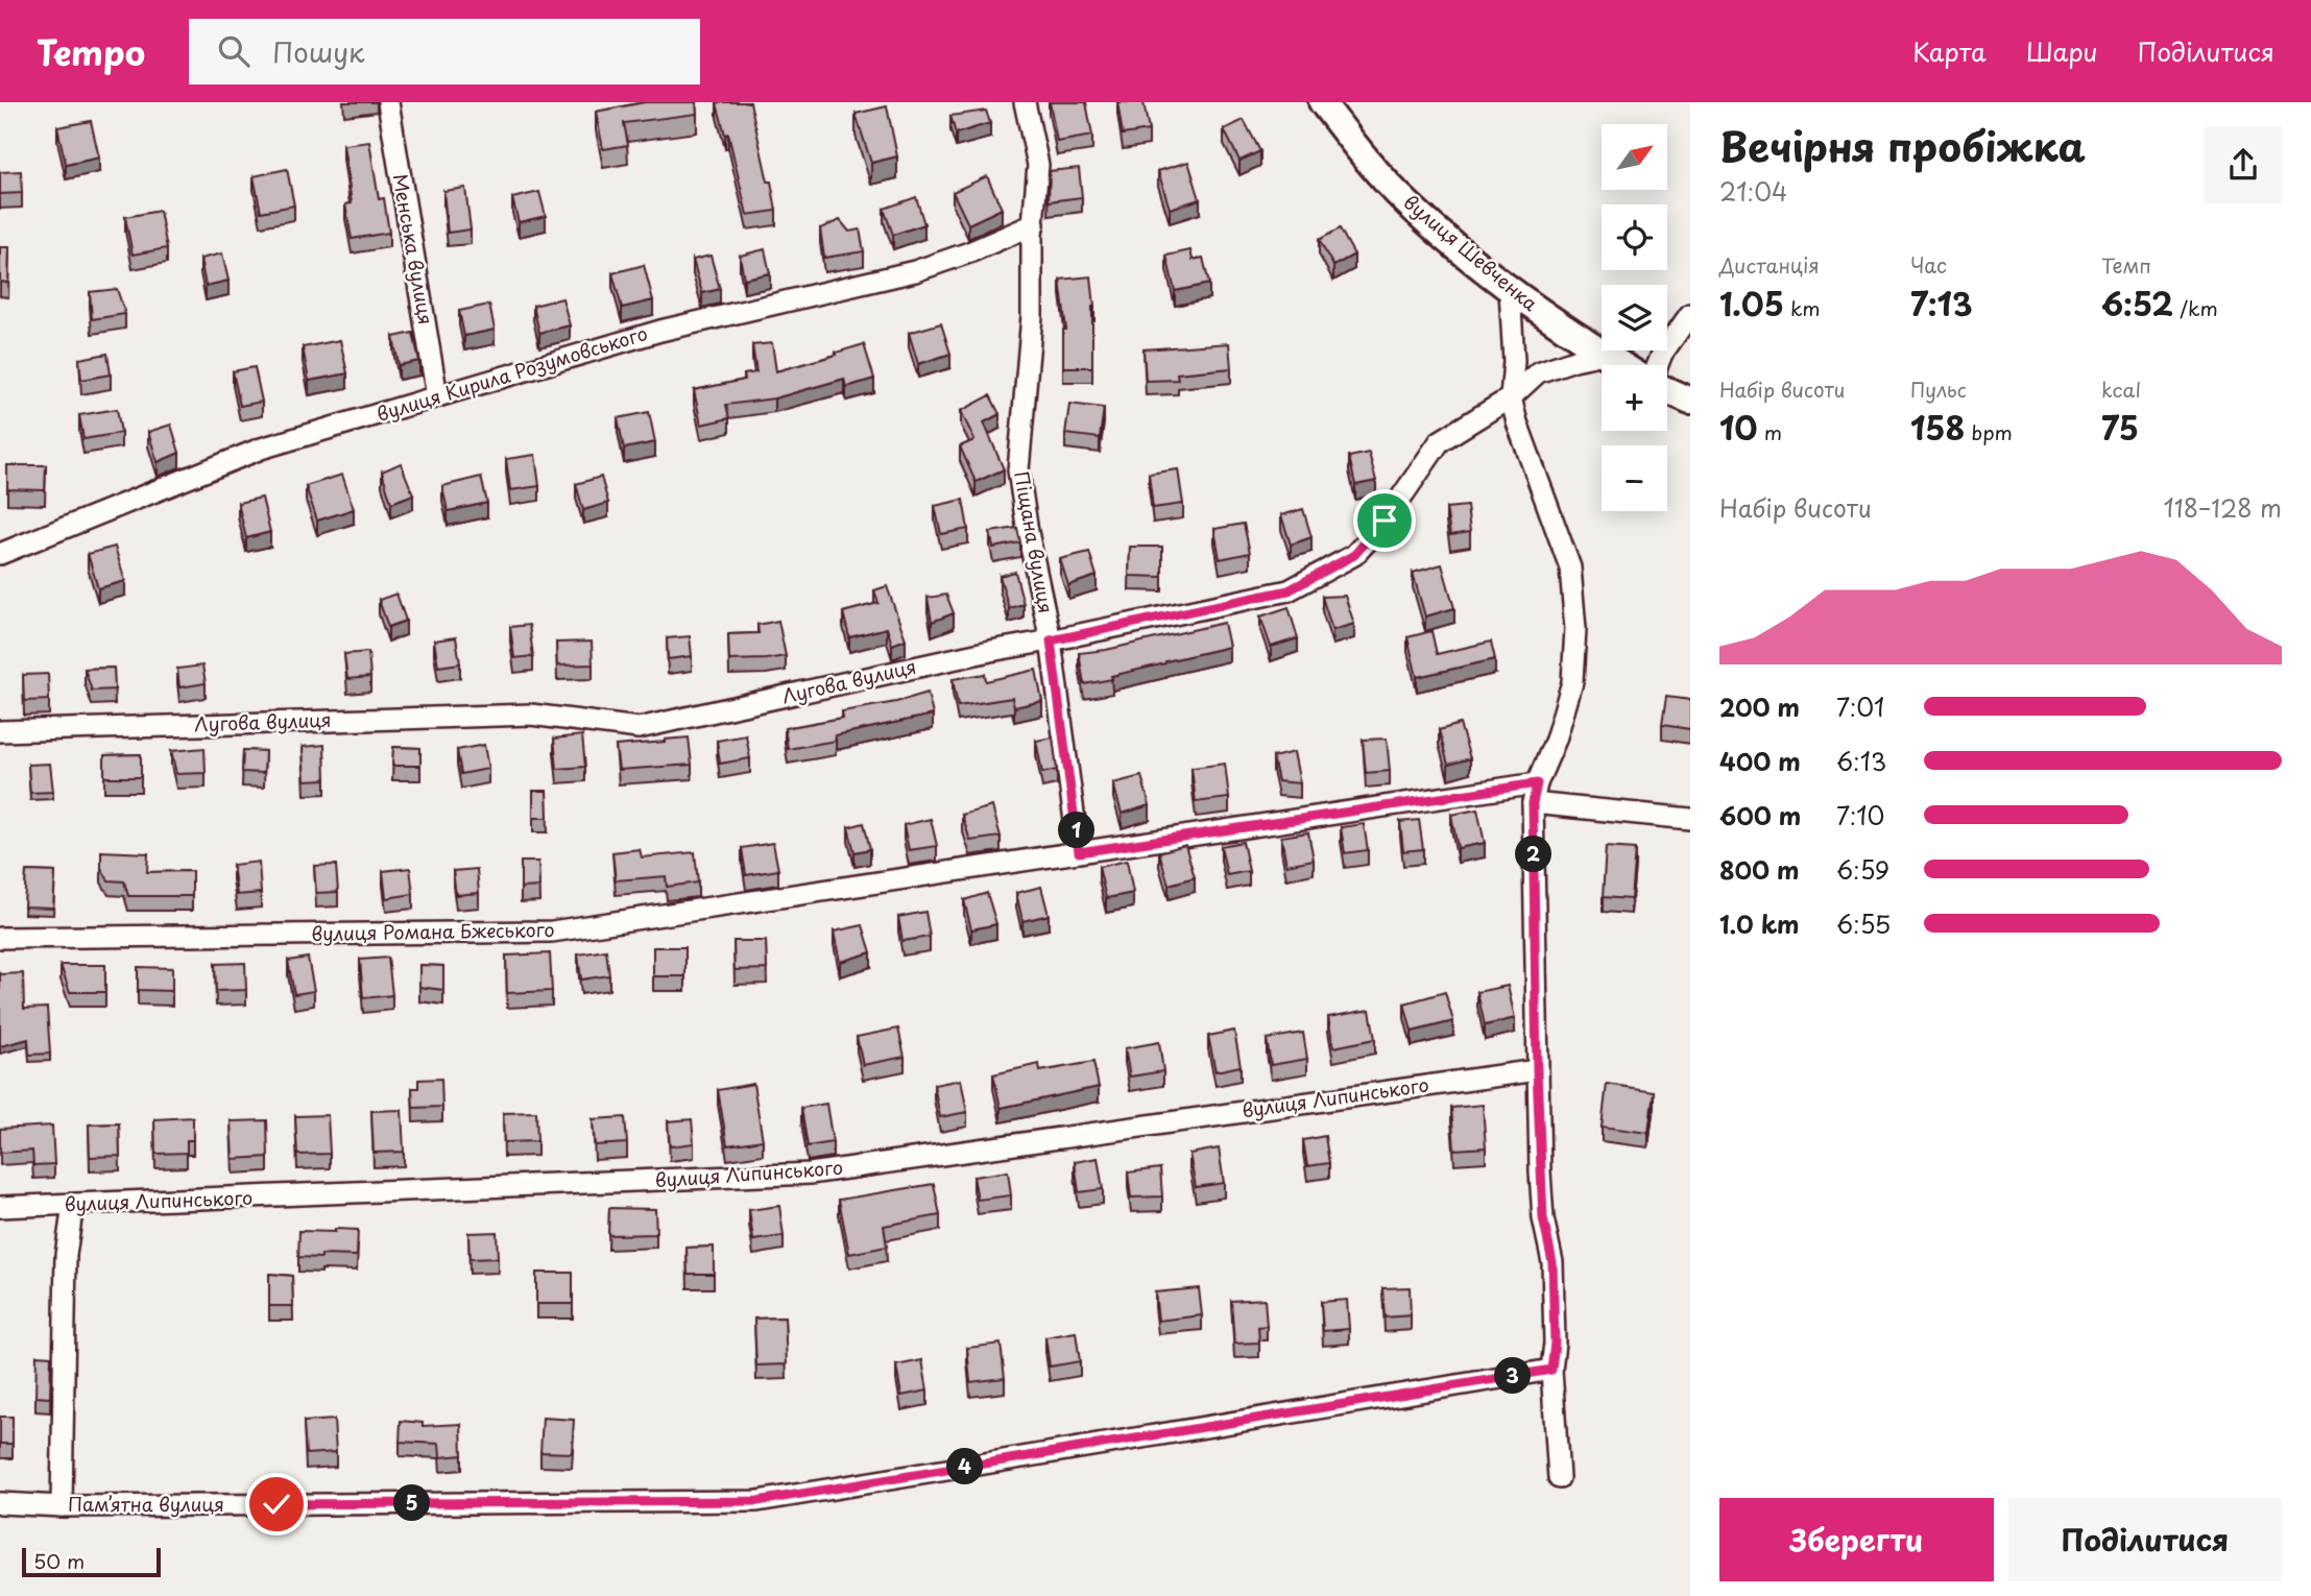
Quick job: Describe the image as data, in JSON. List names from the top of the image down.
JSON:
{
  "streets": {
    "main road": ["вулиця Шевченка"],
    "street": [
      "Менська вулиця",
      "вулиця Кирила Розумовського",
      "Піщана вулиця",
      "Лугова вулиця",
      "вулиця Романа Бжеського",
      "вулиця Липинського",
      "Памʼятна вулиця"
    ]
  },
  "crossings": [
    ["Менська вулиця", "вулиця Кирила Розумовського"],
    ["вулиця Шевченка", "Лугова вулиця"],
    ["вулиця Кирила Розумовського", "Піщана вулиця"],
    ["Піщана вулиця", "Лугова вулиця"],
    ["Піщана вулиця", "вулиця Романа Бжеського"]
  ],
  "scale_bar": "50 m",
  "north": "top right",
  "page": {
    "header": "Tempo",
    "search": "Пошук",
    "nav": ["Карта", "Шари", "Поділитися"],
    "heading": ["Вечірня пробіжка", "21:04"],
    "map_buttons": ["+", "−"],
    "stats": [
      ["Дистанція", "1.05 km"],
      ["Час", "7:13"],
      ["Темп", "6:52 /km"],
      ["Набір висоти", "10 m"],
      ["Пульс", "158 bpm"],
      ["kcal", "75"]
    ],
    "chart": ["Набір висоти", "118–128 m"],
    "list": [
      {
        "name": "200 m",
        "note": "7:01"
      },
      {
        "name": "400 m",
        "note": "6:13"
      },
      {
        "name": "600 m",
        "note": "7:10"
      },
      {
        "name": "800 m",
        "note": "6:59"
      },
      {
        "name": "1.0 km",
        "note": "6:55"
      }
    ],
    "pins": [
      "1",
      "2",
      "3",
      "4",
      "5"
    ],
    "buttons": ["Зберегти", "Поділитися"],
    "scale": "50 m"
  }
}
